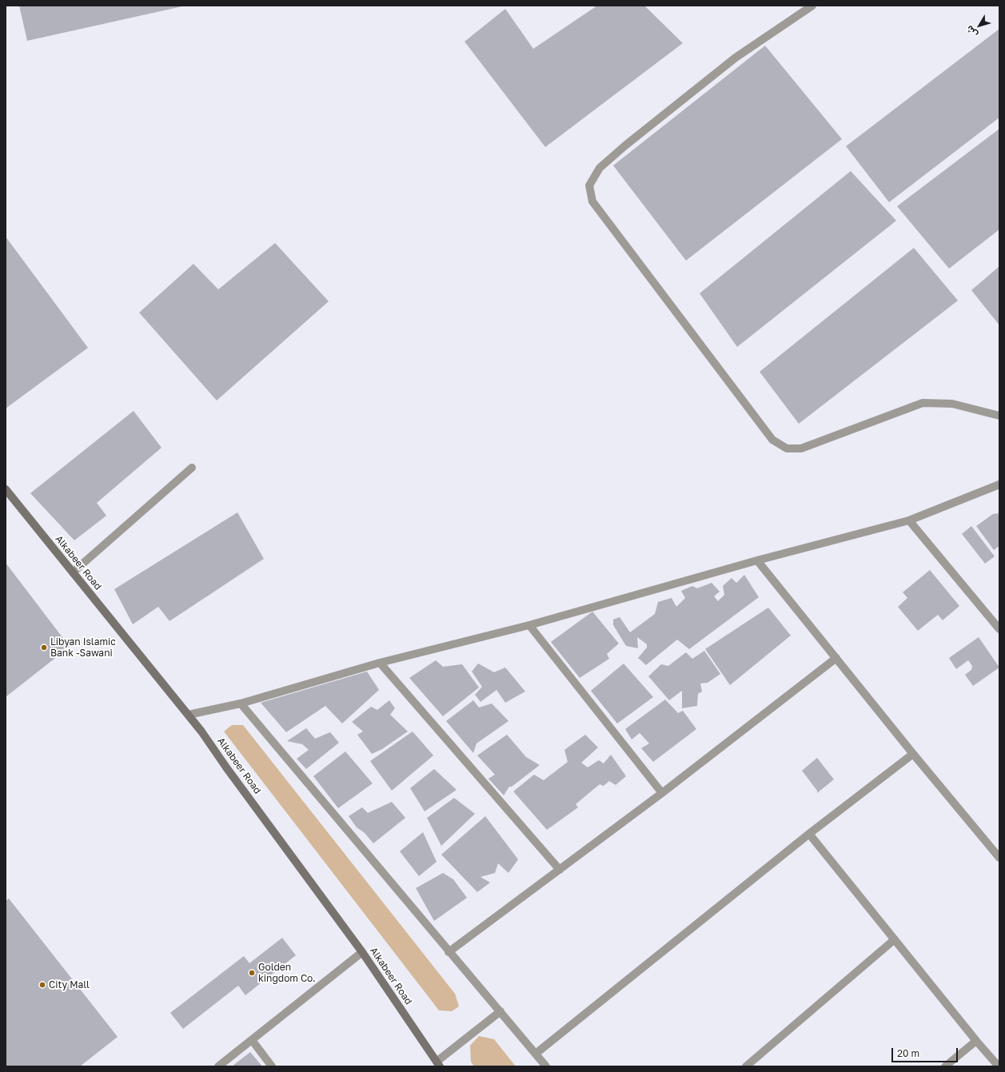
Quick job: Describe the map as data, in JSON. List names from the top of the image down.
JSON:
{
  "streets": {
    "street": ["Alkabeer Road"]
  },
  "places": ["Libyan Islamic Bank -Sawani", "Golden kingdom Co.", "City Mall"],
  "scale_bar": "20 m",
  "north": "bottom left"
}
